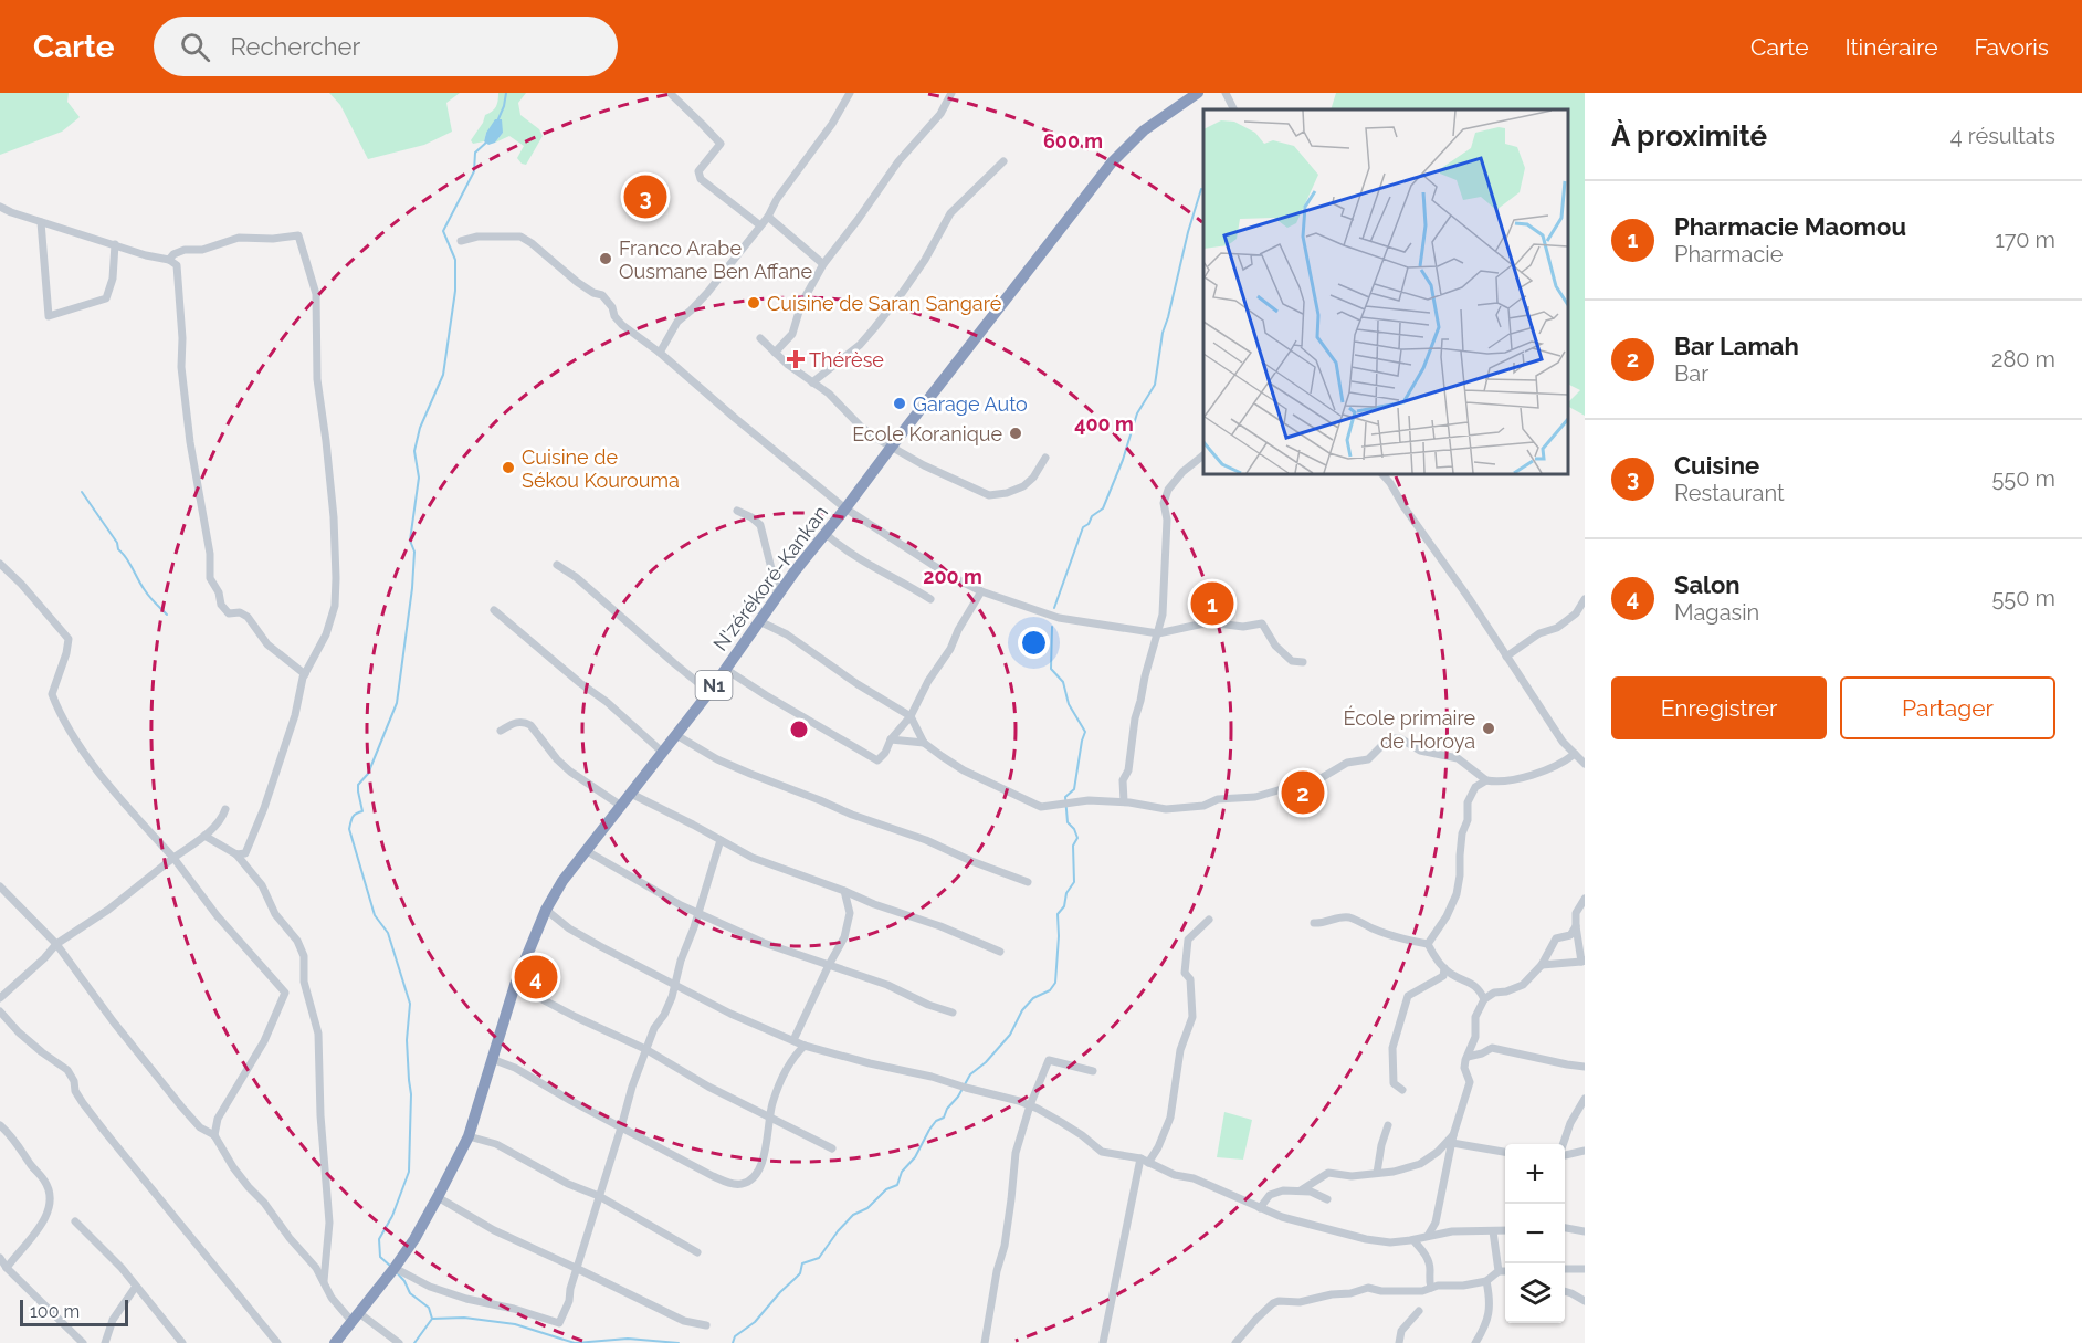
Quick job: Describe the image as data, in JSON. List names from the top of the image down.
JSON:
{
  "streets": {
    "highway": ["N'zérékoré-Kankan", "N1"]
  },
  "places": {
    "other": [
      "Franco Arabe Ousmane Ben Affane",
      "Cuisine de Saran Sangaré",
      "Garage Auto",
      "Ecole Koranique",
      "Cuisine de Sékou Kourouma",
      "École primaire de Horoya"
    ],
    "health": ["Thérèse"]
  },
  "scale_bar": "100 m",
  "page": {
    "header": "Carte",
    "search": "Rechercher",
    "nav": ["Carte", "Itinéraire", "Favoris"],
    "heading": ["À proximité", "4 résultats"],
    "pins": [
      "3",
      "1",
      "2",
      "4"
    ],
    "list": [
      {
        "mark": "1",
        "name": "Pharmacie Maomou",
        "note": "Pharmacie",
        "value": "170 m"
      },
      {
        "mark": "2",
        "name": "Bar Lamah",
        "note": "Bar",
        "value": "280 m"
      },
      {
        "mark": "3",
        "name": "Cuisine",
        "note": "Restaurant",
        "value": "550 m"
      },
      {
        "mark": "4",
        "name": "Salon",
        "note": "Magasin",
        "value": "550 m"
      }
    ],
    "buttons": ["Enregistrer", "Partager"],
    "map_buttons": ["+", "−"],
    "scale": "100 m"
  },
  "rings": ["600 m", "400 m", "200 m"]
}
